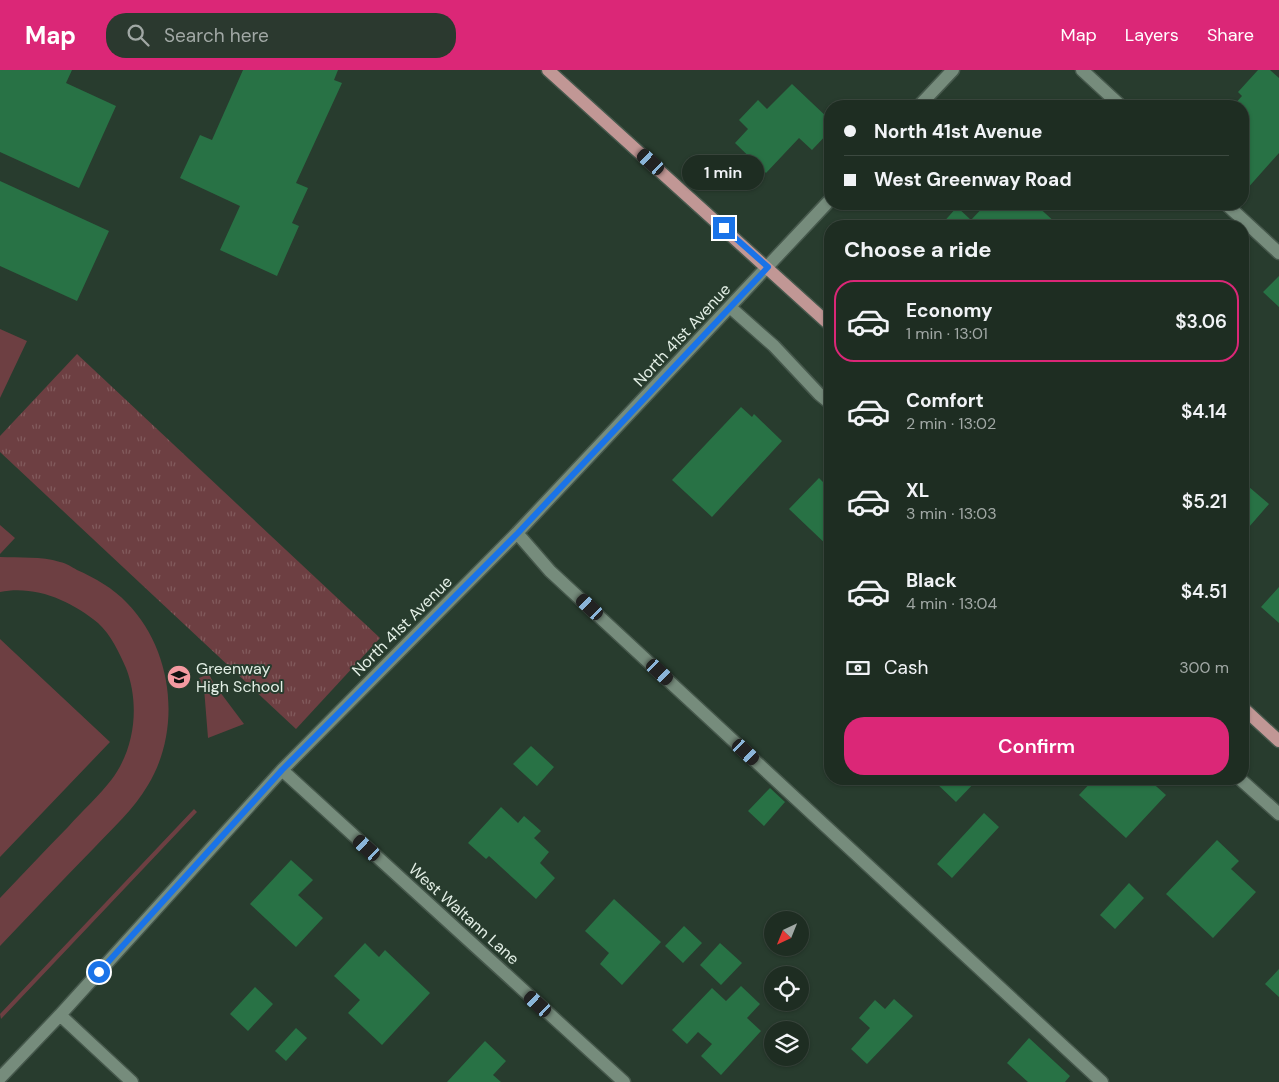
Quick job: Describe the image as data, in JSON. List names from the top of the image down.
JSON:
{
  "streets": {
    "street": ["North 41st Avenue", "West Waltann Lane"]
  },
  "crossings": [
    ["North 41st Avenue", "West Waltann Lane"]
  ],
  "places": {
    "school or university": ["Greenway High School"]
  },
  "north": "bottom left",
  "page": {
    "header": "Map",
    "search": "Search here",
    "nav": ["Map", "Layers", "Share"],
    "banner": ["North 41st Avenue", "West Greenway Road"],
    "bubble": "1 min",
    "heading": "Choose a ride",
    "list": [
      {
        "name": "Economy",
        "note": "1 min · 13:01",
        "value": "$3.06"
      },
      {
        "name": "Comfort",
        "note": "2 min · 13:02",
        "value": "$4.14"
      },
      {
        "name": "XL",
        "note": "3 min · 13:03",
        "value": "$5.21"
      },
      {
        "name": "Black",
        "note": "4 min · 13:04",
        "value": "$4.51"
      }
    ],
    "pay": ["Cash", "300 m"],
    "buttons": "Confirm"
  }
}
